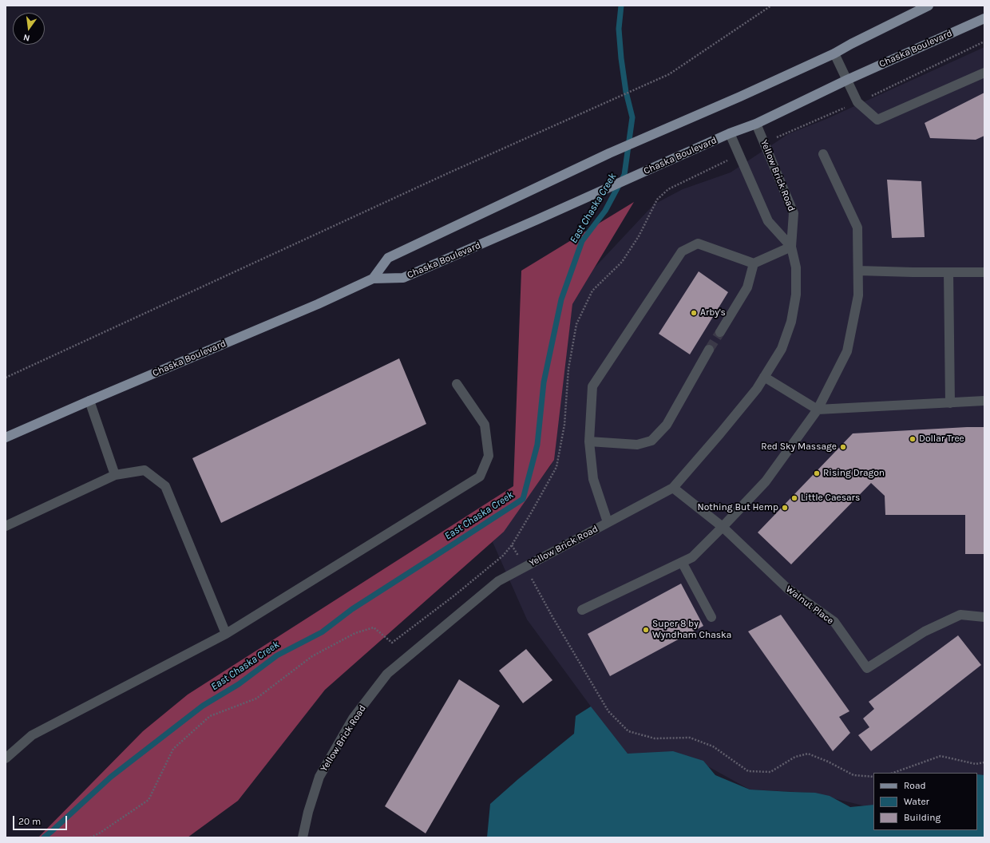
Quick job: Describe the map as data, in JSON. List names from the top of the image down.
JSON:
{
  "streets": {
    "main road": ["Chaska Boulevard"],
    "street": ["Yellow Brick Road", "Walnut Place"]
  },
  "crossings": [
    ["Chaska Boulevard", "Yellow Brick Road"],
    ["Yellow Brick Road", "Walnut Place"]
  ],
  "water": ["East Chaska Creek"],
  "places": [
    "Arby's",
    "Dollar Tree",
    "Red Sky Massage",
    "Rising Dragon",
    "Little Caesars",
    "Nothing But Hemp",
    "Super 8 by Wyndham Chaska"
  ],
  "legend": ["Road", "Water", "Building"],
  "scale_bar": "20 m",
  "north": "bottom"
}
